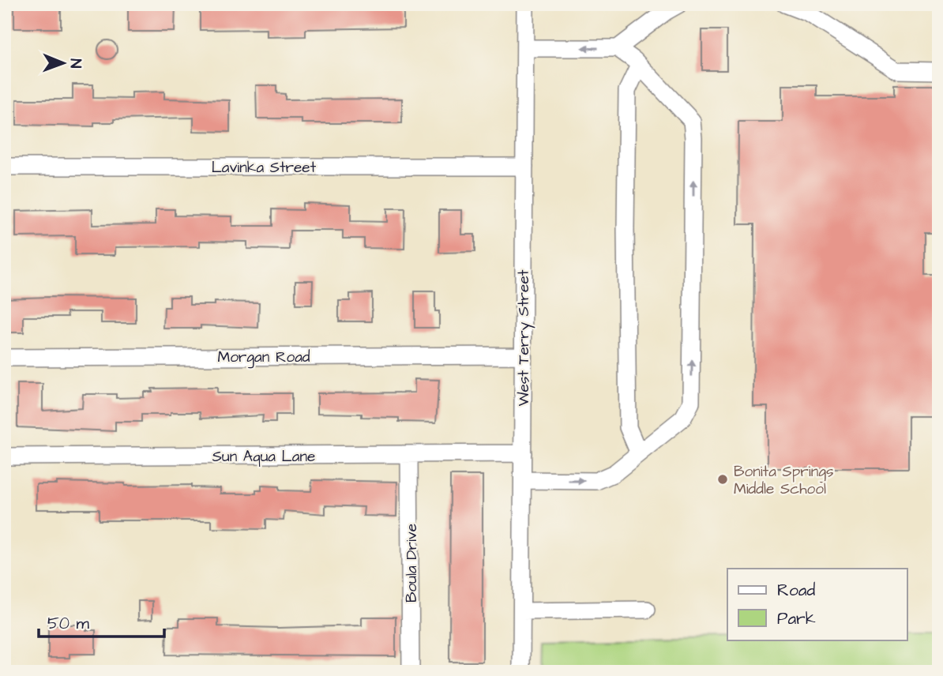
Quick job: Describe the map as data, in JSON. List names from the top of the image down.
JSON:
{
  "streets": {
    "street": [
      "Lavinka Street",
      "West Terry Street",
      "Morgan Road",
      "Sun Aqua Lane",
      "Boula Drive"
    ]
  },
  "crossings": [
    ["Lavinka Street", "West Terry Street"],
    ["West Terry Street", "Morgan Road"],
    ["West Terry Street", "Sun Aqua Lane"],
    ["Sun Aqua Lane", "Boula Drive"]
  ],
  "places": ["Bonita Springs Middle School"],
  "legend": ["Road", "Park"],
  "scale_bar": "50 m",
  "north": "right"
}
